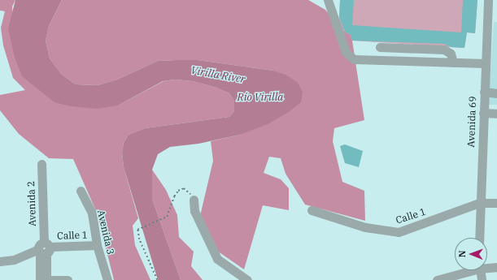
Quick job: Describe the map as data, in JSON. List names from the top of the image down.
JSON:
{
  "streets": {
    "street": [
      "Avenida 69",
      "Avenida 2",
      "Calle 1",
      "Avenida 3"
    ]
  },
  "crossings": [
    ["Avenida 69", "Calle 1"],
    ["Avenida 2", "Calle 1"],
    ["Calle 1", "Avenida 3"]
  ],
  "water": ["Virilla River", "Río Virilla"],
  "north": "left"
}
